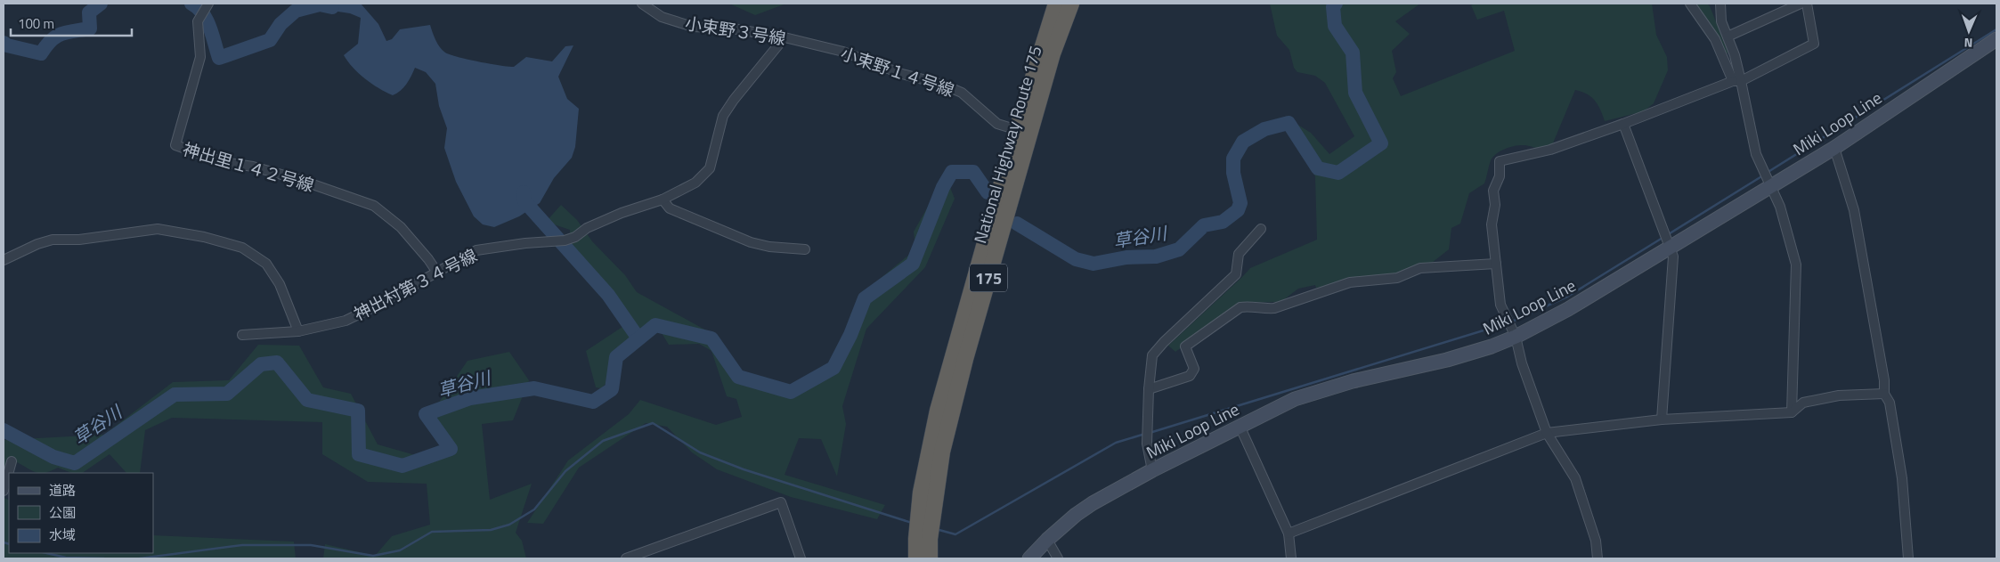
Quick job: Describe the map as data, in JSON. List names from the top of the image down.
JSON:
{
  "streets": {
    "highway": ["National Highway Route 175", "175"],
    "main road": ["Miki Loop Line"],
    "street": [
      "小束野３号線",
      "小束野１４号線",
      "神出里１４２号線",
      "神出村第３４号線"
    ]
  },
  "crossings": [
    ["小束野３号線", "小束野１４号線"],
    ["小束野３号線", "神出村第３４号線"],
    ["小束野１４号線", "National Highway Route 175"],
    ["神出里１４２号線", "神出村第３４号線"]
  ],
  "water": ["草谷川"],
  "legend": ["道路", "公園", "水域"],
  "scale_bar": "100 m",
  "north": "bottom"
}
